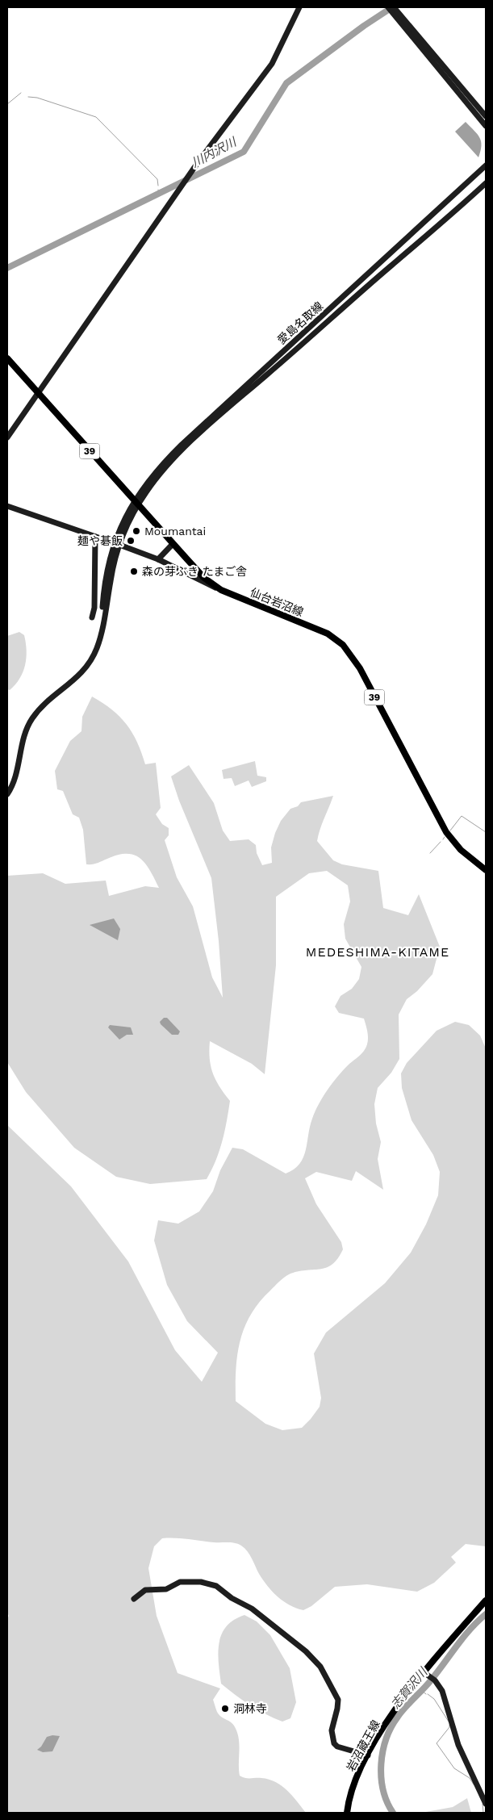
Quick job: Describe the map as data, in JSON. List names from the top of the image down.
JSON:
{
  "streets": {
    "main road": ["39", "仙台岩沼線", "岩沼蔵王線"],
    "street": ["愛島名取線"]
  },
  "crossings": [
    ["愛島名取線", "仙台岩沼線"]
  ],
  "districts": ["MEDESHIMA-KITAME"],
  "water": ["川内沢川", "志賀沢川"],
  "places": [
    "Moumantai",
    "麺や碁飯",
    "森の芽ぶき たまご舎",
    "洞林寺"
  ]
}
